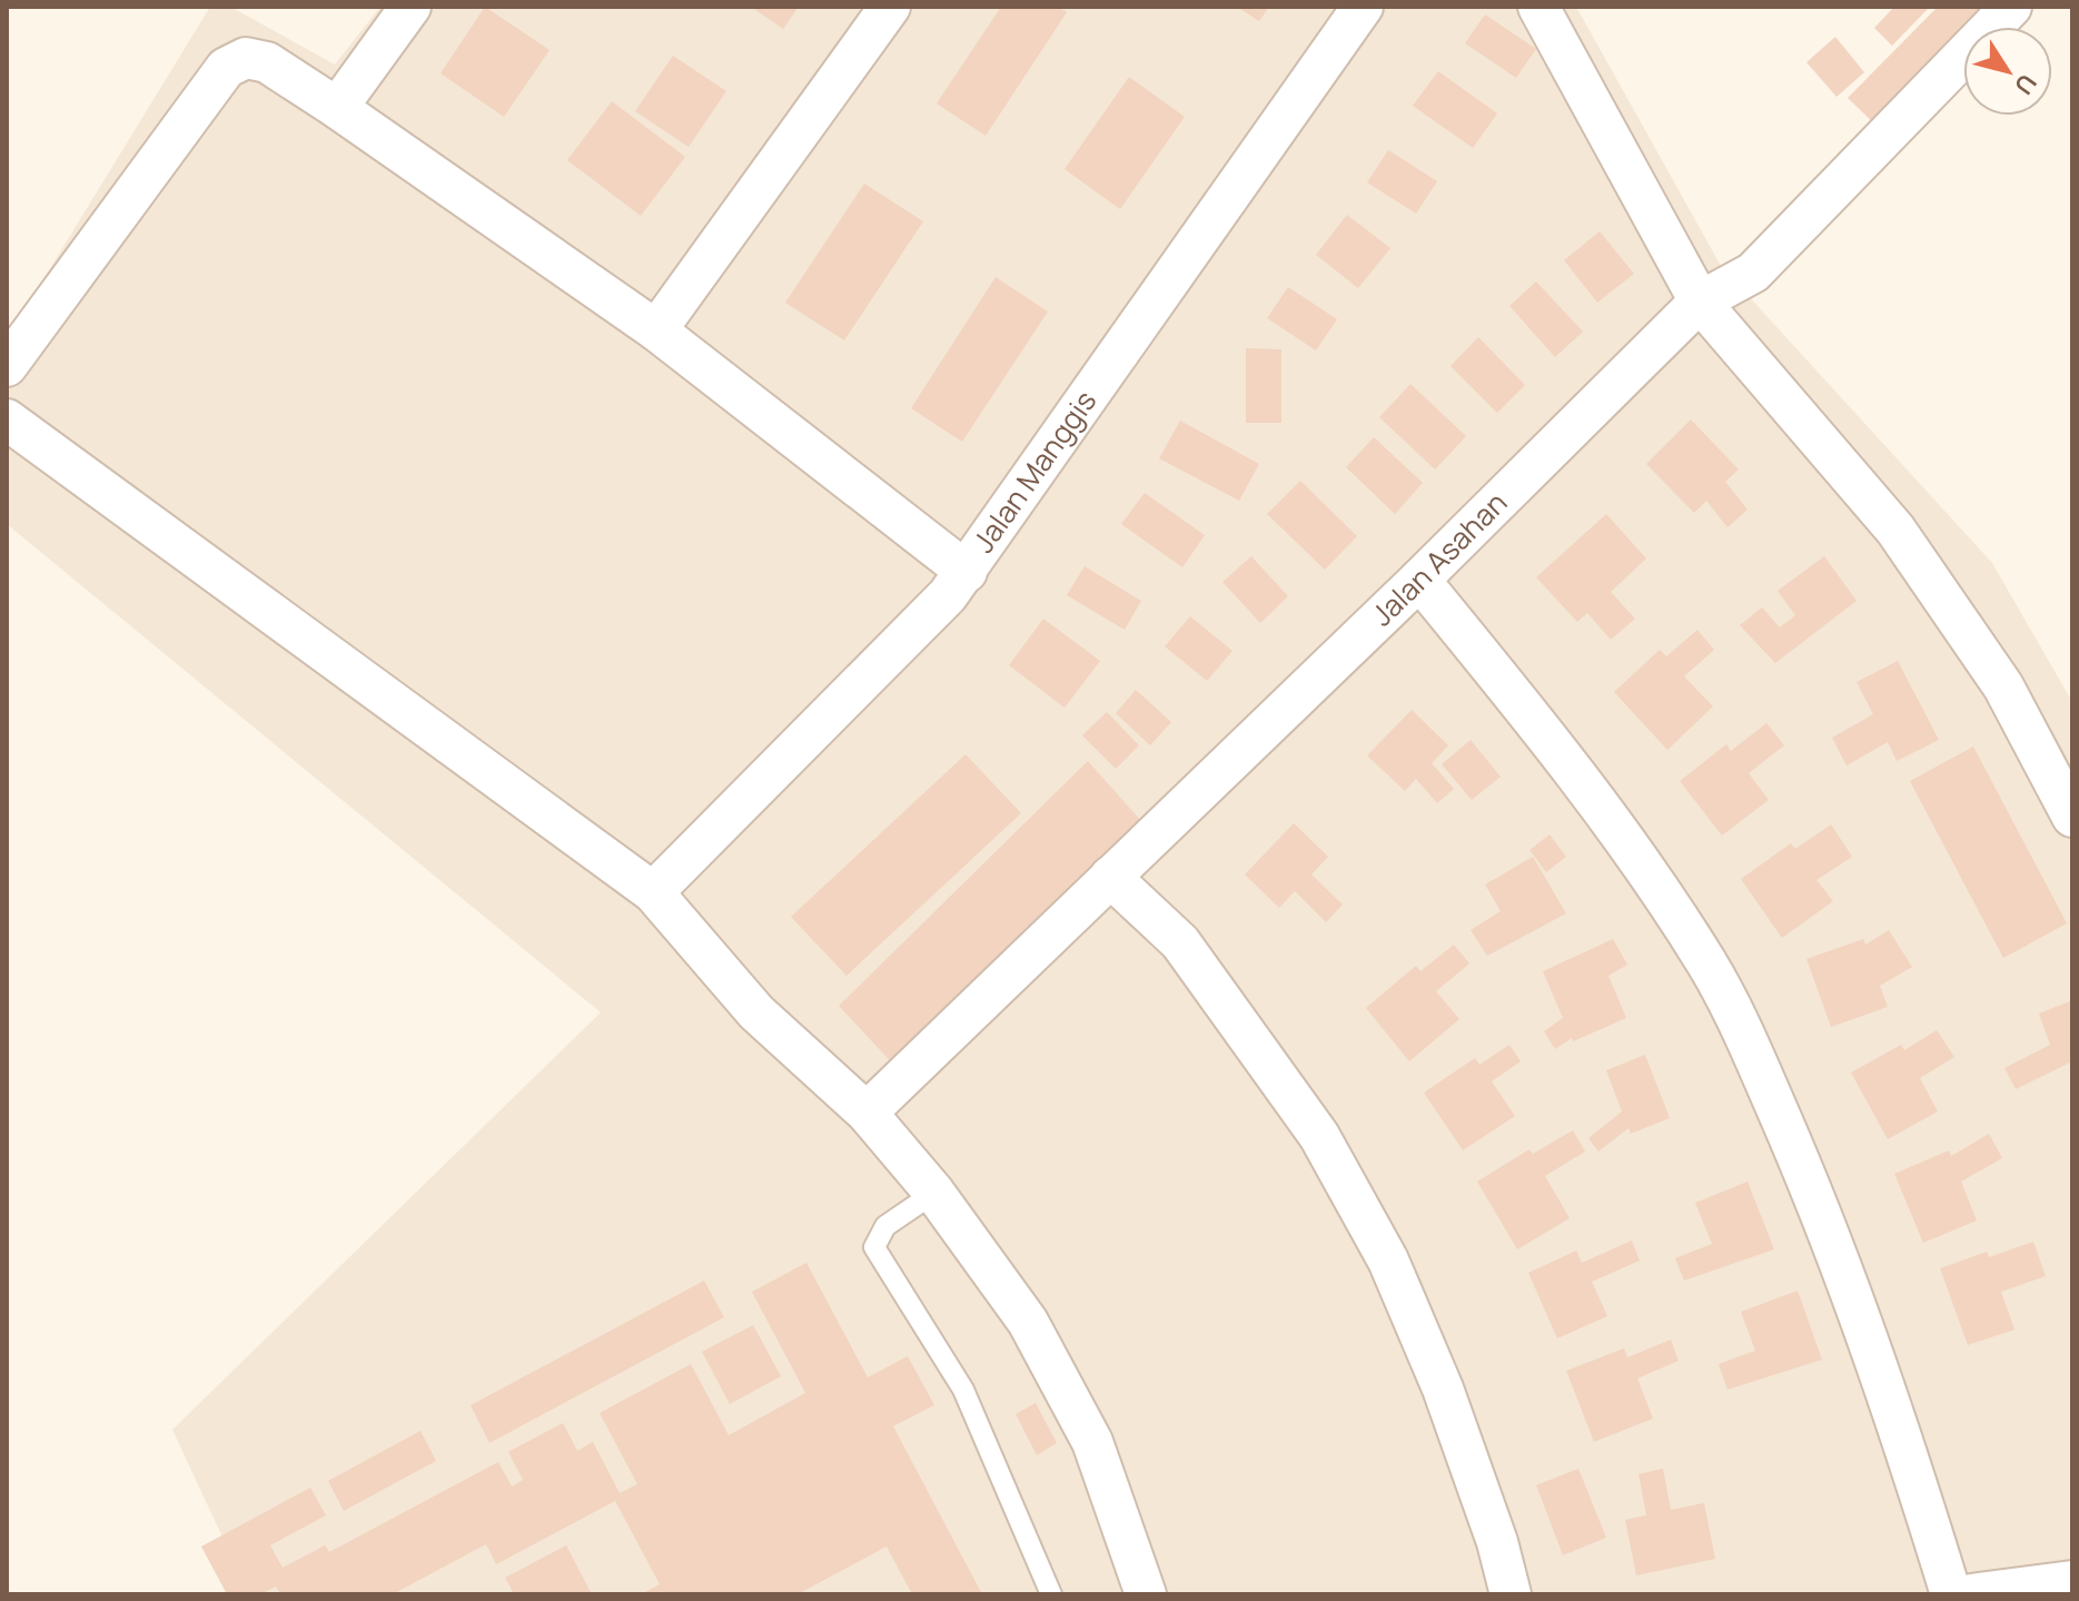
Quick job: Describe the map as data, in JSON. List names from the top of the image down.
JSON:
{
  "streets": {
    "street": ["Jalan Manggis", "Jalan Asahan"]
  },
  "north": "bottom right"
}
